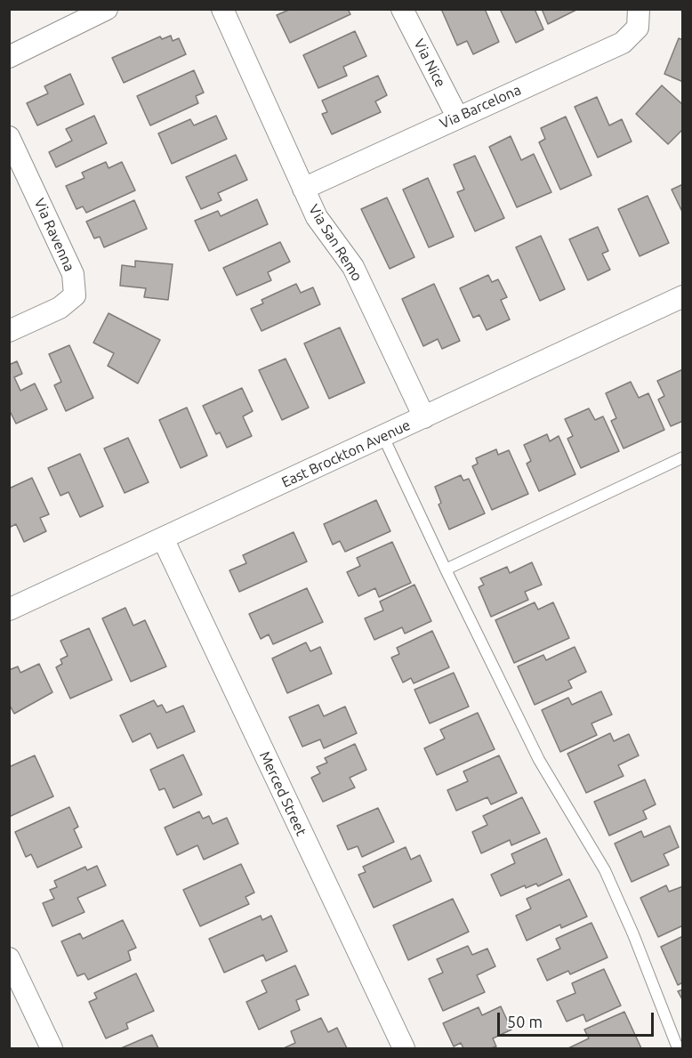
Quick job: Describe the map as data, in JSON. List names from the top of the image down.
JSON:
{
  "streets": {
    "street": [
      "Via Nice",
      "Via Barcelona",
      "Via Ravenna",
      "Via San Remo",
      "East Brockton Avenue",
      "Merced Street"
    ]
  },
  "crossings": [
    ["Via Nice", "Via Barcelona"],
    ["Via Barcelona", "Via San Remo"],
    ["Via San Remo", "East Brockton Avenue"],
    ["East Brockton Avenue", "Merced Street"]
  ],
  "scale_bar": "50 m"
}
